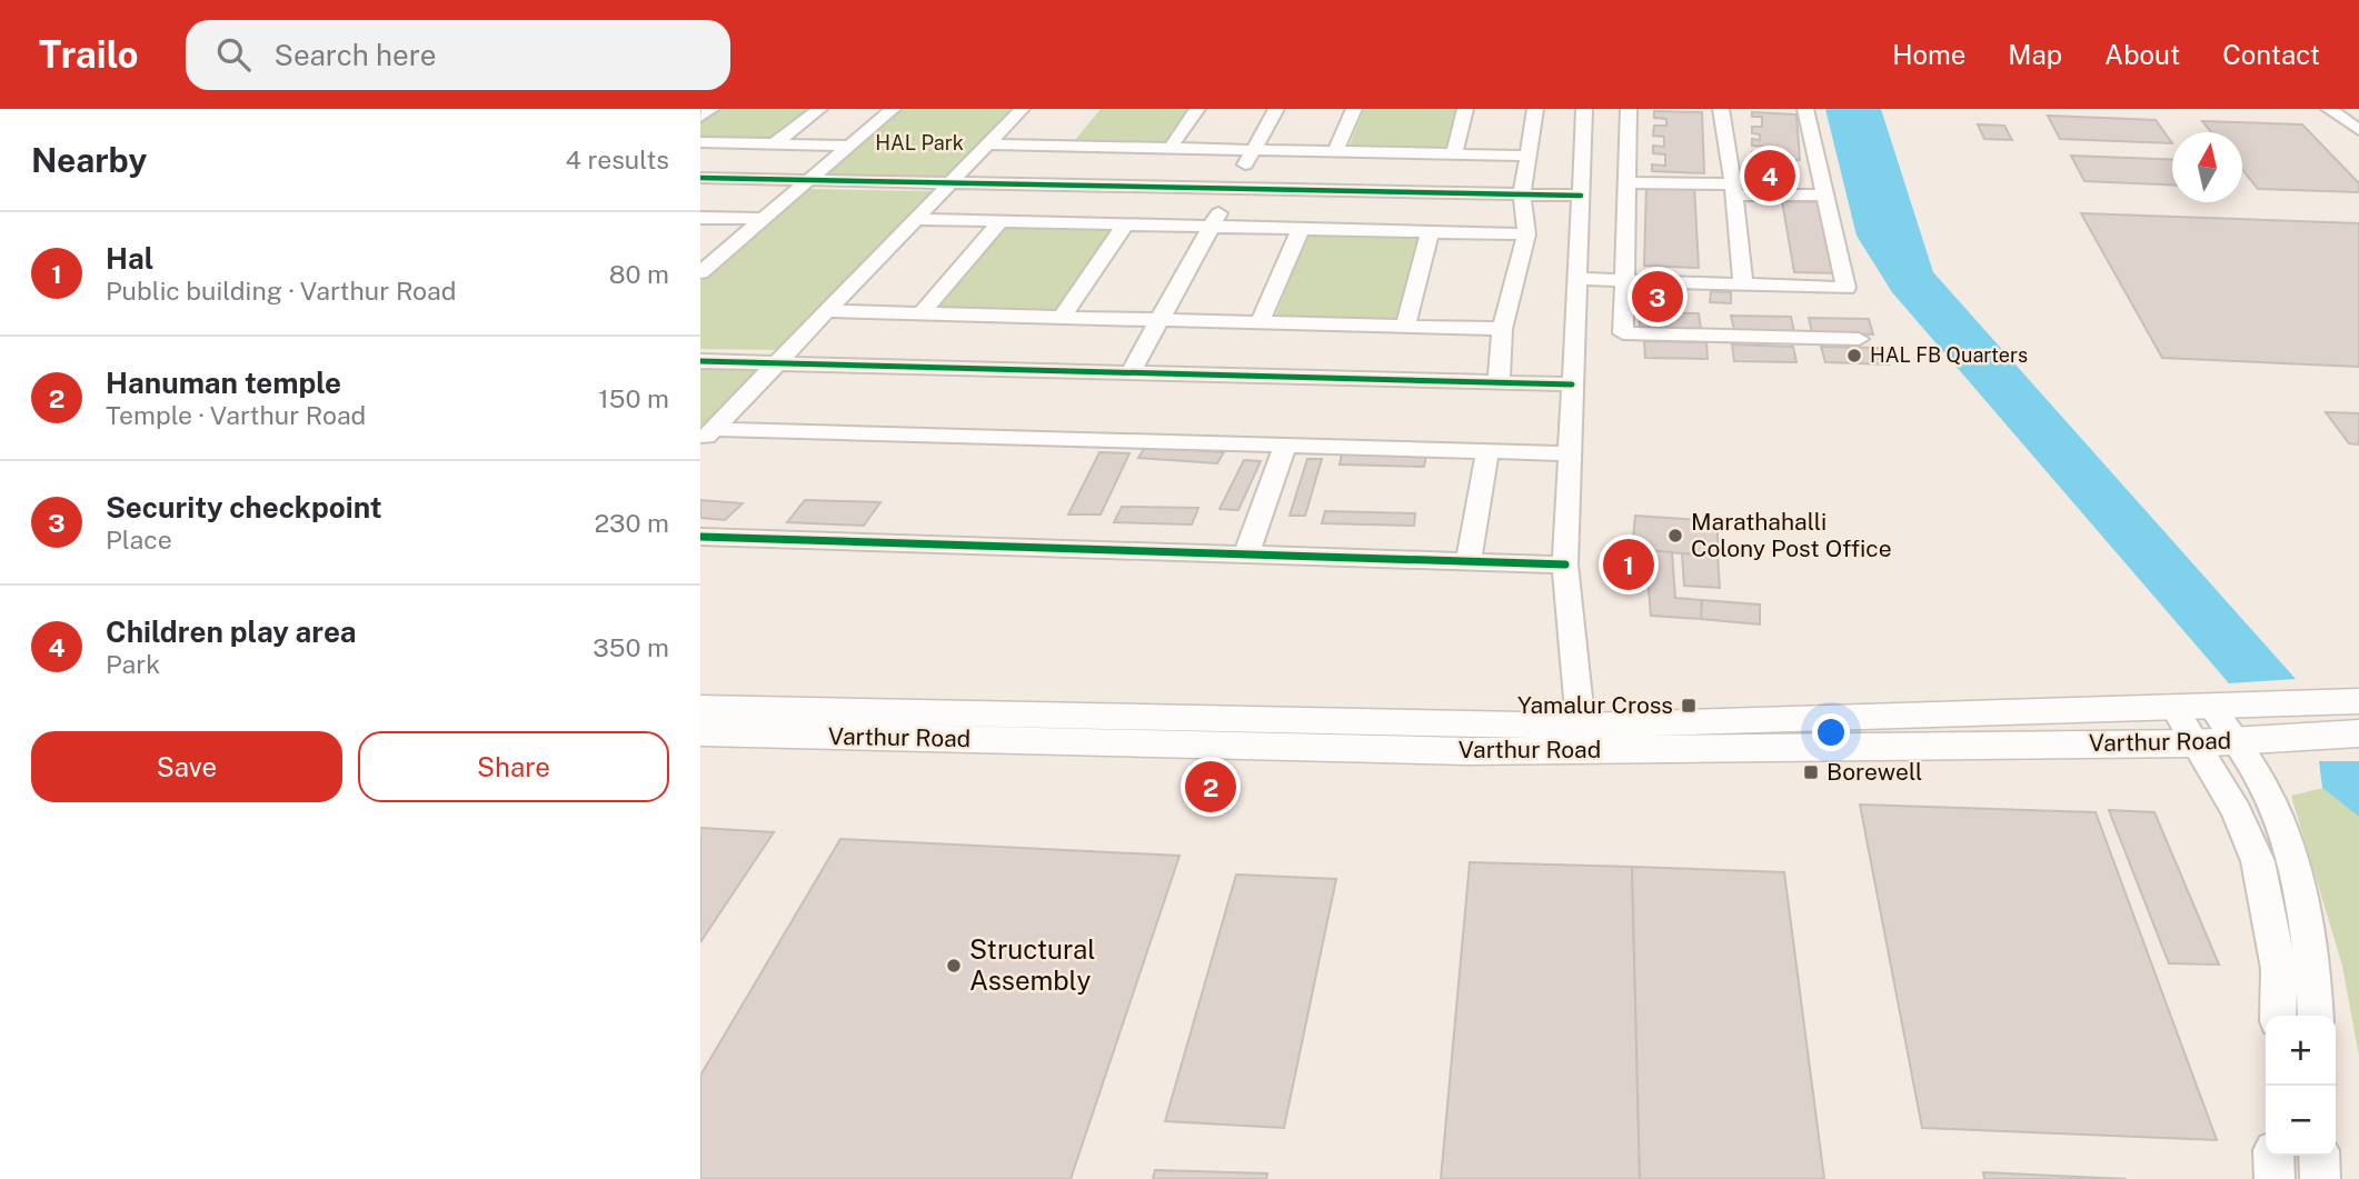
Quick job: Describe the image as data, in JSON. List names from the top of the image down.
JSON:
{
  "streets": {
    "main road": ["Varthur Road"]
  },
  "parks": ["HAL Park"],
  "places": {
    "other": ["HAL FB Quarters", "Marathahalli Colony Post Office", "Structural Assembly"],
    "transit": ["Yamalur Cross", "Borewell"]
  },
  "north": "top",
  "page": {
    "header": "Trailo",
    "search": "Search here",
    "nav": [
      "Home",
      "Map",
      "About",
      "Contact"
    ],
    "heading": ["Nearby", "4 results"],
    "pins": [
      "4",
      "3",
      "1",
      "2"
    ],
    "list": [
      {
        "mark": "1",
        "name": "Hal",
        "note": "Public building · Varthur Road",
        "value": "80 m"
      },
      {
        "mark": "2",
        "name": "Hanuman temple",
        "note": "Temple · Varthur Road",
        "value": "150 m"
      },
      {
        "mark": "3",
        "name": "Security checkpoint",
        "note": "Place",
        "value": "230 m"
      },
      {
        "mark": "4",
        "name": "Children play area",
        "note": "Park",
        "value": "350 m"
      }
    ],
    "buttons": ["Save", "Share"],
    "map_buttons": ["+", "−"]
  }
}
